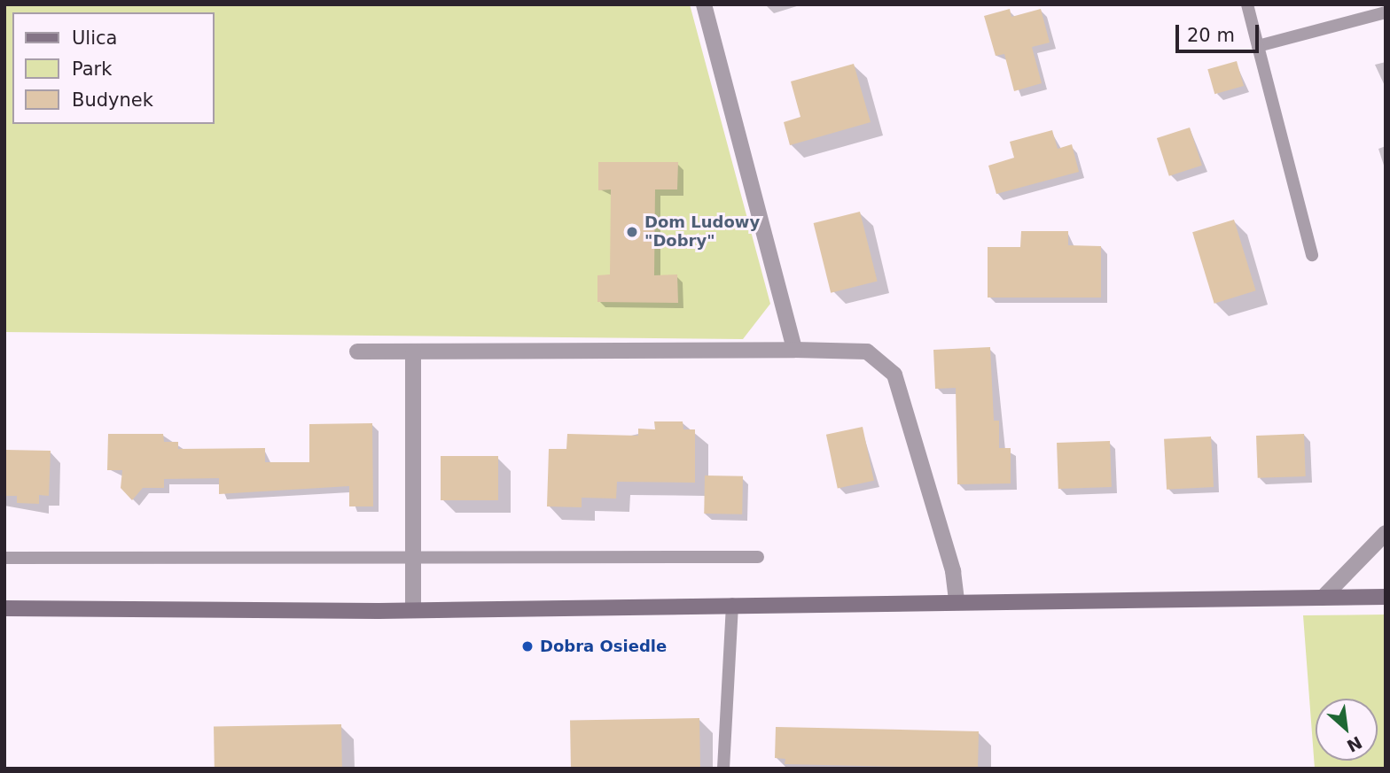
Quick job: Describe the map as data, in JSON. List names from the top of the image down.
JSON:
{
  "places": ["Dom Ludowy \"Dobry\"", "Dobra Osiedle"],
  "legend": ["Ulica", "Park", "Budynek"],
  "scale_bar": "20 m",
  "north": "bottom right"
}
